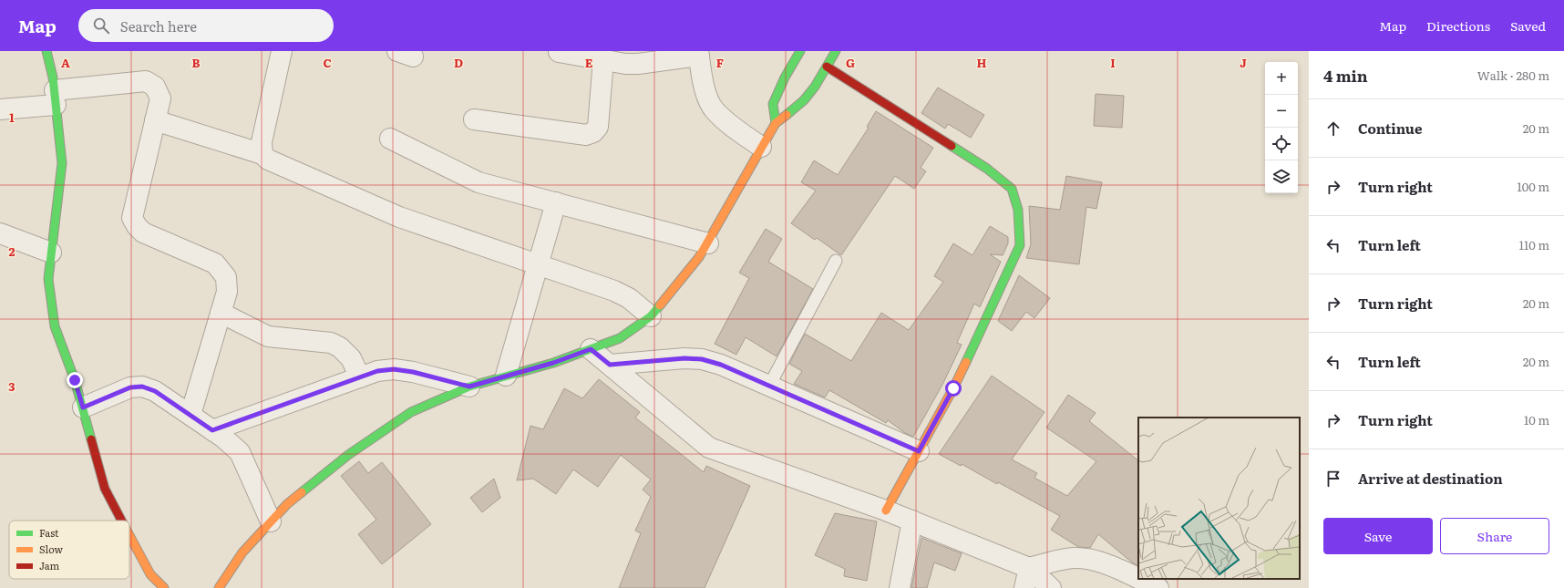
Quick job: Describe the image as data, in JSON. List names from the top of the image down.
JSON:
{
  "legend": ["Fast", "Slow", "Jam"],
  "page": {
    "header": "Map",
    "search": "Search here",
    "nav": ["Map", "Directions", "Saved"],
    "heading": ["4 min", "Walk · 280 m"],
    "map_buttons": ["+", "−"],
    "list": [
      ["Continue", "20 m"],
      ["Turn right", "100 m"],
      ["Turn left", "110 m"],
      ["Turn right", "20 m"],
      ["Turn left", "20 m"],
      ["Turn right", "10 m"],
      "Arrive at destination"
    ],
    "buttons": ["Save", "Share"]
  },
  "grid": {
    "columns": [
      "A",
      "B",
      "C",
      "D",
      "E",
      "F",
      "G",
      "H",
      "I",
      "J"
    ],
    "rows": ["1", "2", "3"]
  }
}
